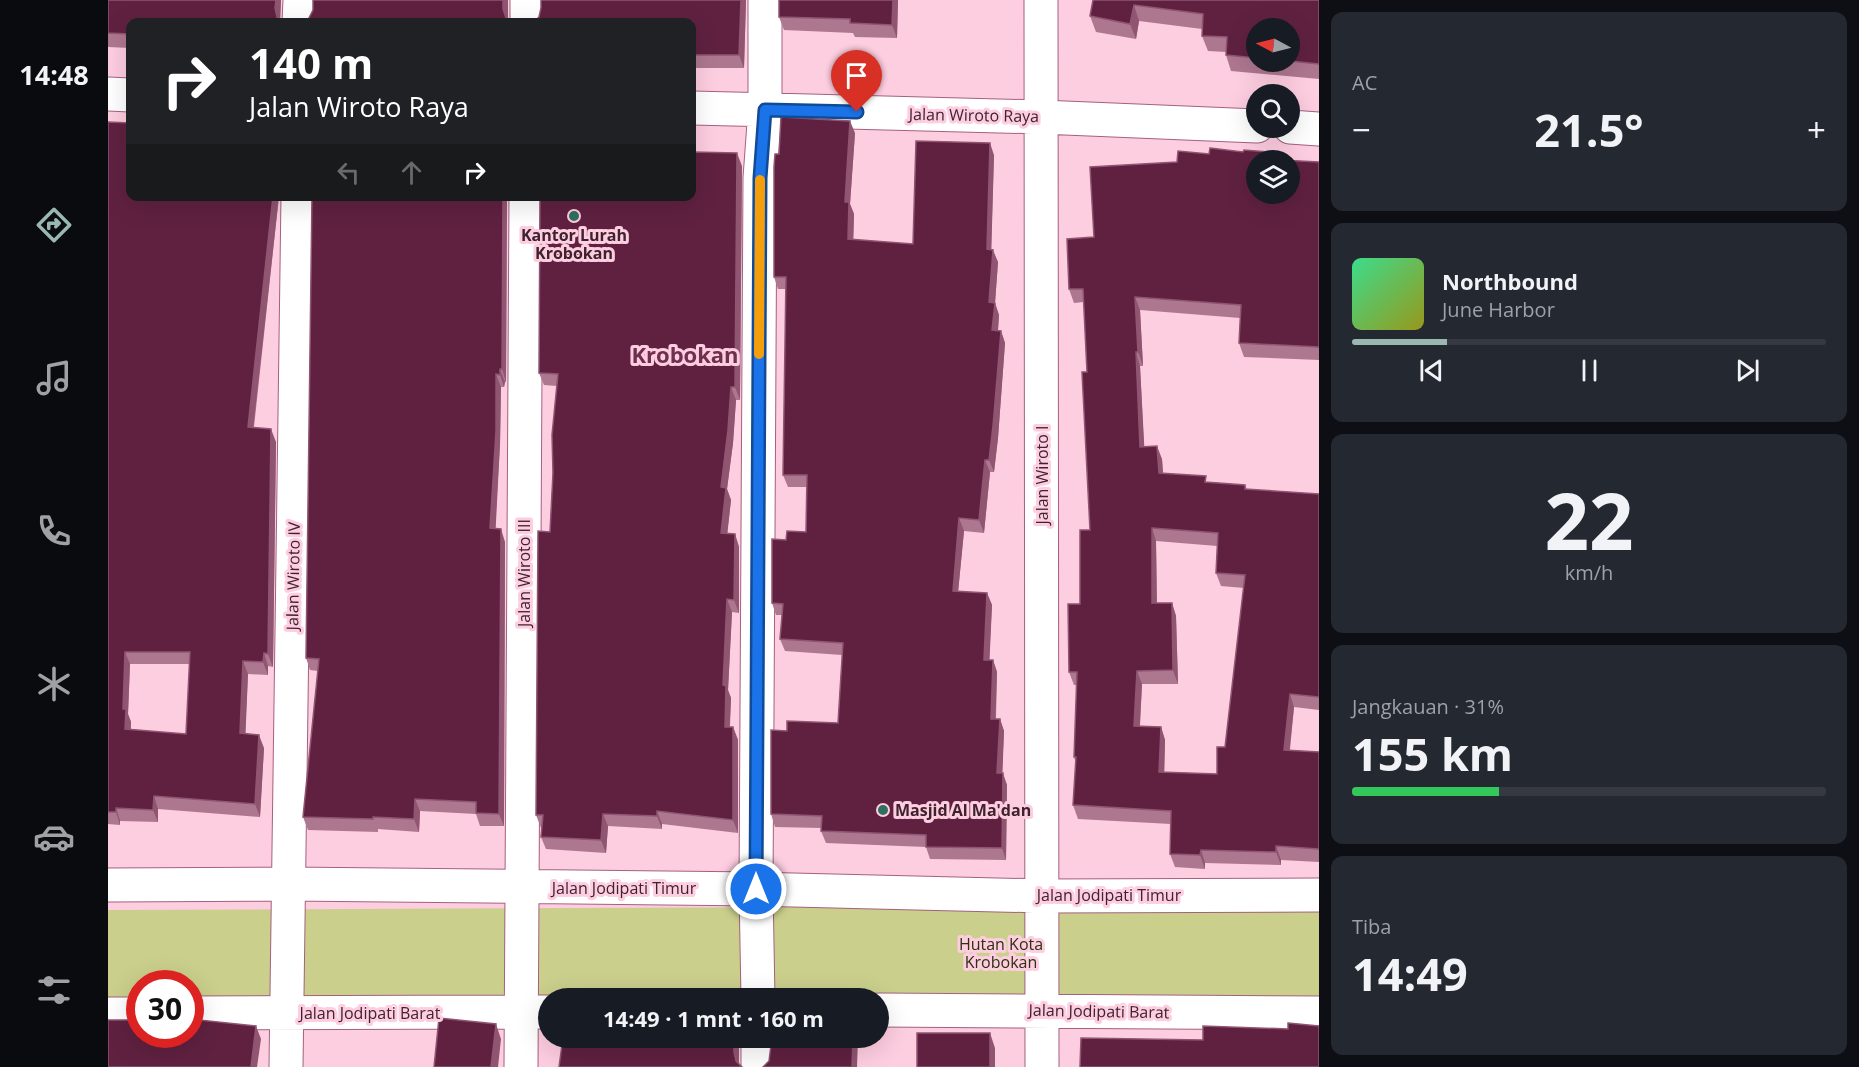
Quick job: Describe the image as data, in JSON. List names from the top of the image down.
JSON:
{
  "streets": {
    "street": [
      "Jalan Wiroto Raya",
      "Jalan Wiroto I",
      "Jalan Wiroto III",
      "Jalan Wiroto IV",
      "Jalan Jodipati Timur",
      "Jalan Jodipati Barat"
    ]
  },
  "crossings": [
    ["Jalan Wiroto Raya", "Jalan Wiroto I"],
    ["Jalan Wiroto I", "Jalan Jodipati Timur"],
    ["Jalan Wiroto I", "Jalan Jodipati Barat"],
    ["Jalan Wiroto III", "Jalan Jodipati Timur"],
    ["Jalan Wiroto III", "Jalan Jodipati Barat"],
    ["Jalan Wiroto IV", "Jalan Jodipati Timur"],
    ["Jalan Wiroto IV", "Jalan Jodipati Barat"]
  ],
  "districts": ["Krobokan"],
  "parks": ["Hutan Kota Krobokan"],
  "places": ["Kantor Lurah Krobokan", "Masjid Al Ma'dan"],
  "north": "left",
  "page": {
    "tabs": "14:48",
    "tile": [
      "AC",
      ["22", "km/h"],
      ["Jangkauan · 31%", "155 km"],
      ["Tiba", "14:49"]
    ],
    "turn": ["140 m", "Jalan Wiroto Raya"],
    "heat": ["−", "21.5°", "+"],
    "song": ["Northbound", "June Harbor"],
    "limit": "30",
    "trip": "14:49 · 1 mnt · 160 m"
  }
}
